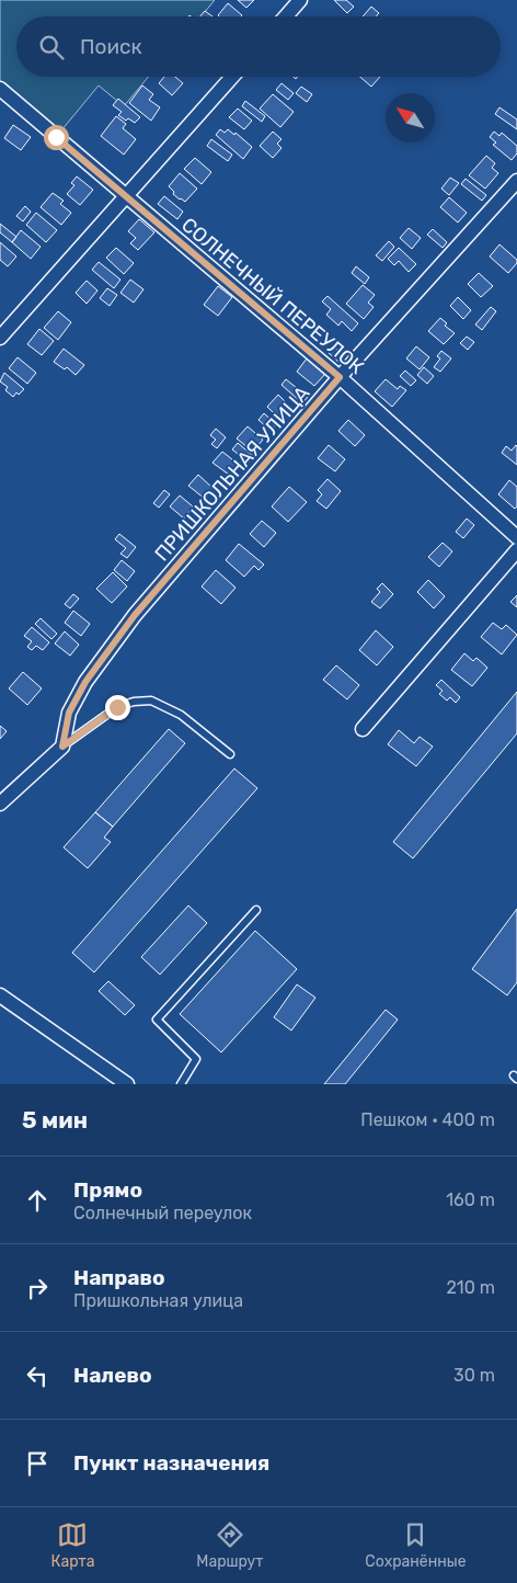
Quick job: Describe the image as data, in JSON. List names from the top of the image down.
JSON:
{
  "streets": {
    "street": ["СОЛНЕЧНЫЙ ПЕРЕУЛОК", "ПРИШКОЛЬНАЯ УЛИЦА"]
  },
  "crossings": [
    ["СОЛНЕЧНЫЙ ПЕРЕУЛОК", "ПРИШКОЛЬНАЯ УЛИЦА"]
  ],
  "north": "top left",
  "page": {
    "search": "Поиск",
    "heading": ["5 мин", "Пешком · 400 m"],
    "list": [
      ["Прямо", "Солнечный переулок", "160 m"],
      ["Направо", "Пришкольная улица", "210 m"],
      ["Налево", "30 m"],
      "Пункт назначения"
    ],
    "nav": ["Карта", "Маршрут", "Сохранённые"]
  }
}
